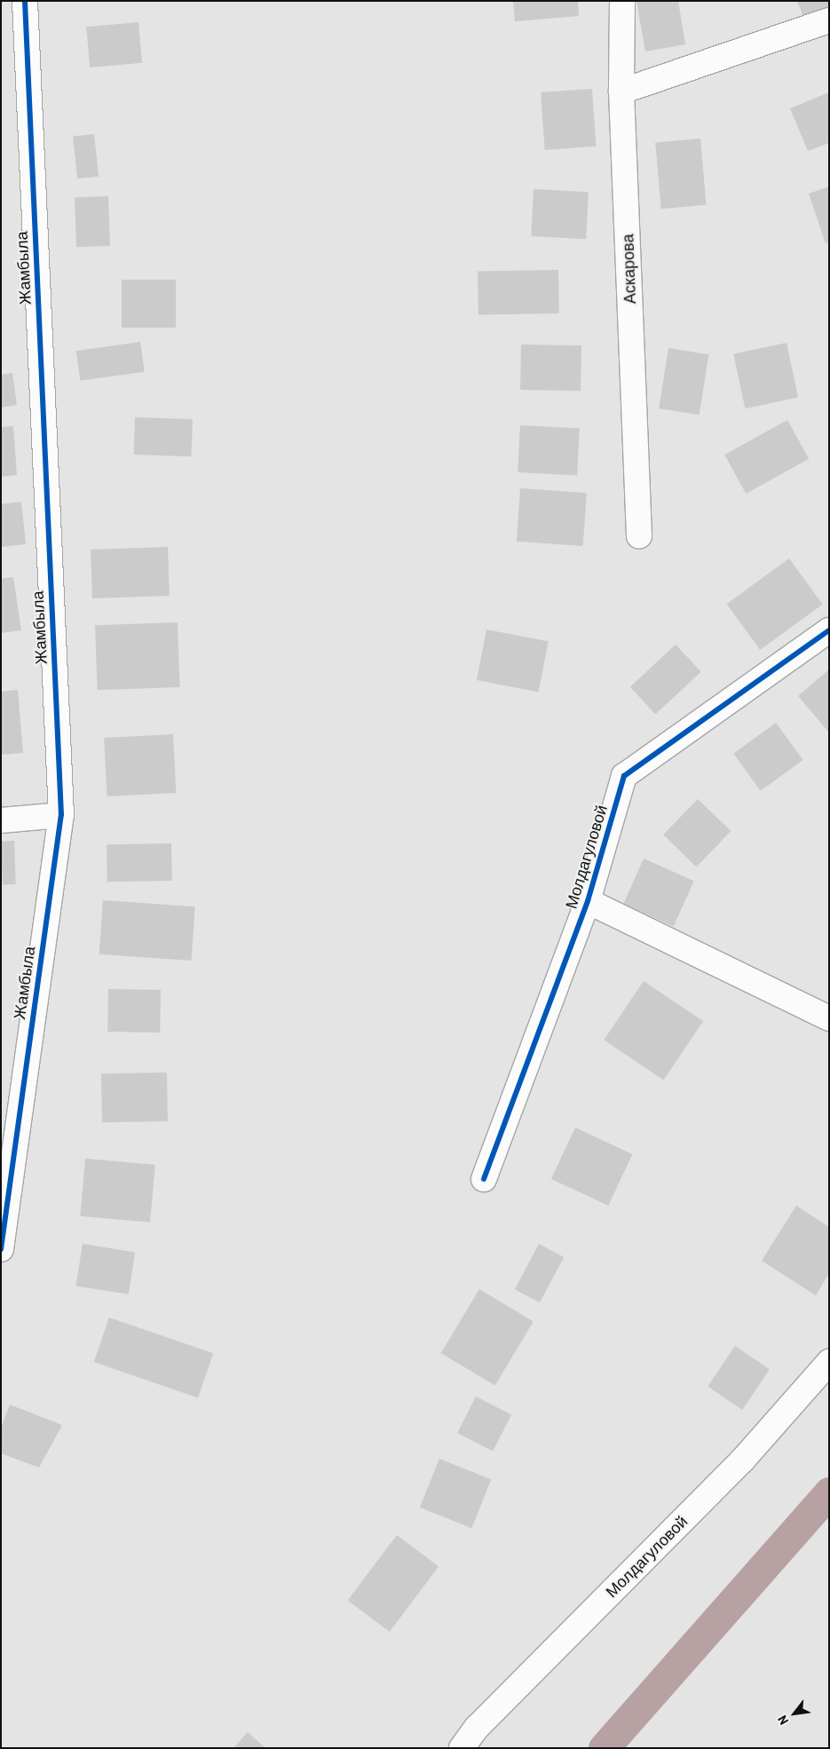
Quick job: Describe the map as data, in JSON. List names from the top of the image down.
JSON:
{
  "streets": {
    "street": ["Жамбыла", "Аскарова", "Молдагуловой"]
  },
  "north": "bottom left"
}
